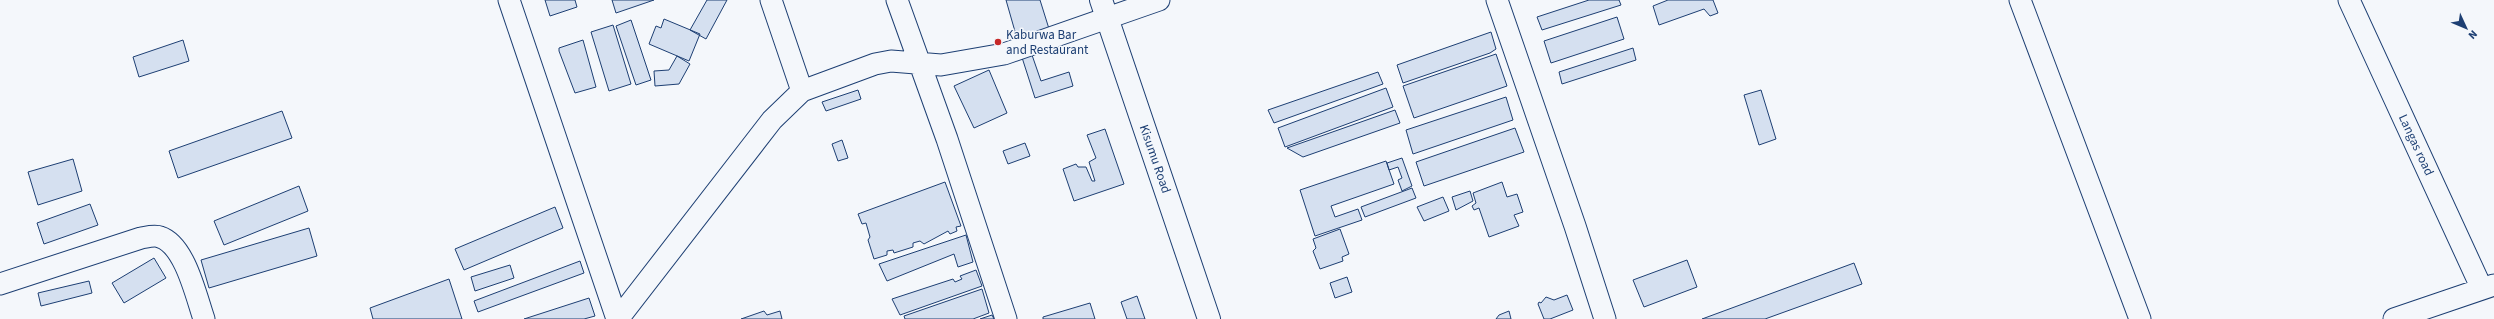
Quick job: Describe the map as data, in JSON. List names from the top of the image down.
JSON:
{
  "streets": {
    "highway": ["Kisumu Road"],
    "street": ["Langas road"]
  },
  "places": ["Kaburwa Bar and Restaurant"],
  "north": "bottom right"
}
